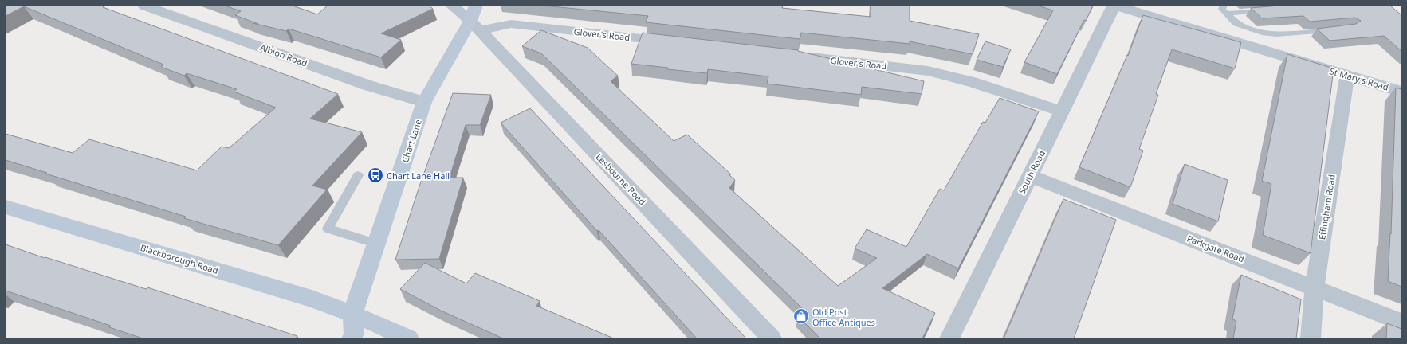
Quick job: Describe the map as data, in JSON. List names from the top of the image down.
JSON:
{
  "streets": {
    "street": [
      "Glover's Road",
      "Albion Road",
      "St Mary's Road",
      "Chart Lane",
      "South Road",
      "Lesbourne Road",
      "Effingham Road",
      "Parkgate Road",
      "Blackborough Road"
    ]
  },
  "crossings": [
    ["Glover's Road", "Chart Lane"],
    ["Glover's Road", "South Road"],
    ["Glover's Road", "Lesbourne Road"],
    ["Albion Road", "Chart Lane"],
    ["St Mary's Road", "South Road"],
    ["St Mary's Road", "Effingham Road"],
    ["Chart Lane", "Lesbourne Road"],
    ["Chart Lane", "Blackborough Road"],
    ["South Road", "Parkgate Road"],
    ["Effingham Road", "Parkgate Road"]
  ],
  "places": {
    "bus stop": ["Chart Lane Hall"],
    "shop": ["Old Post Office Antiques"]
  }
}
